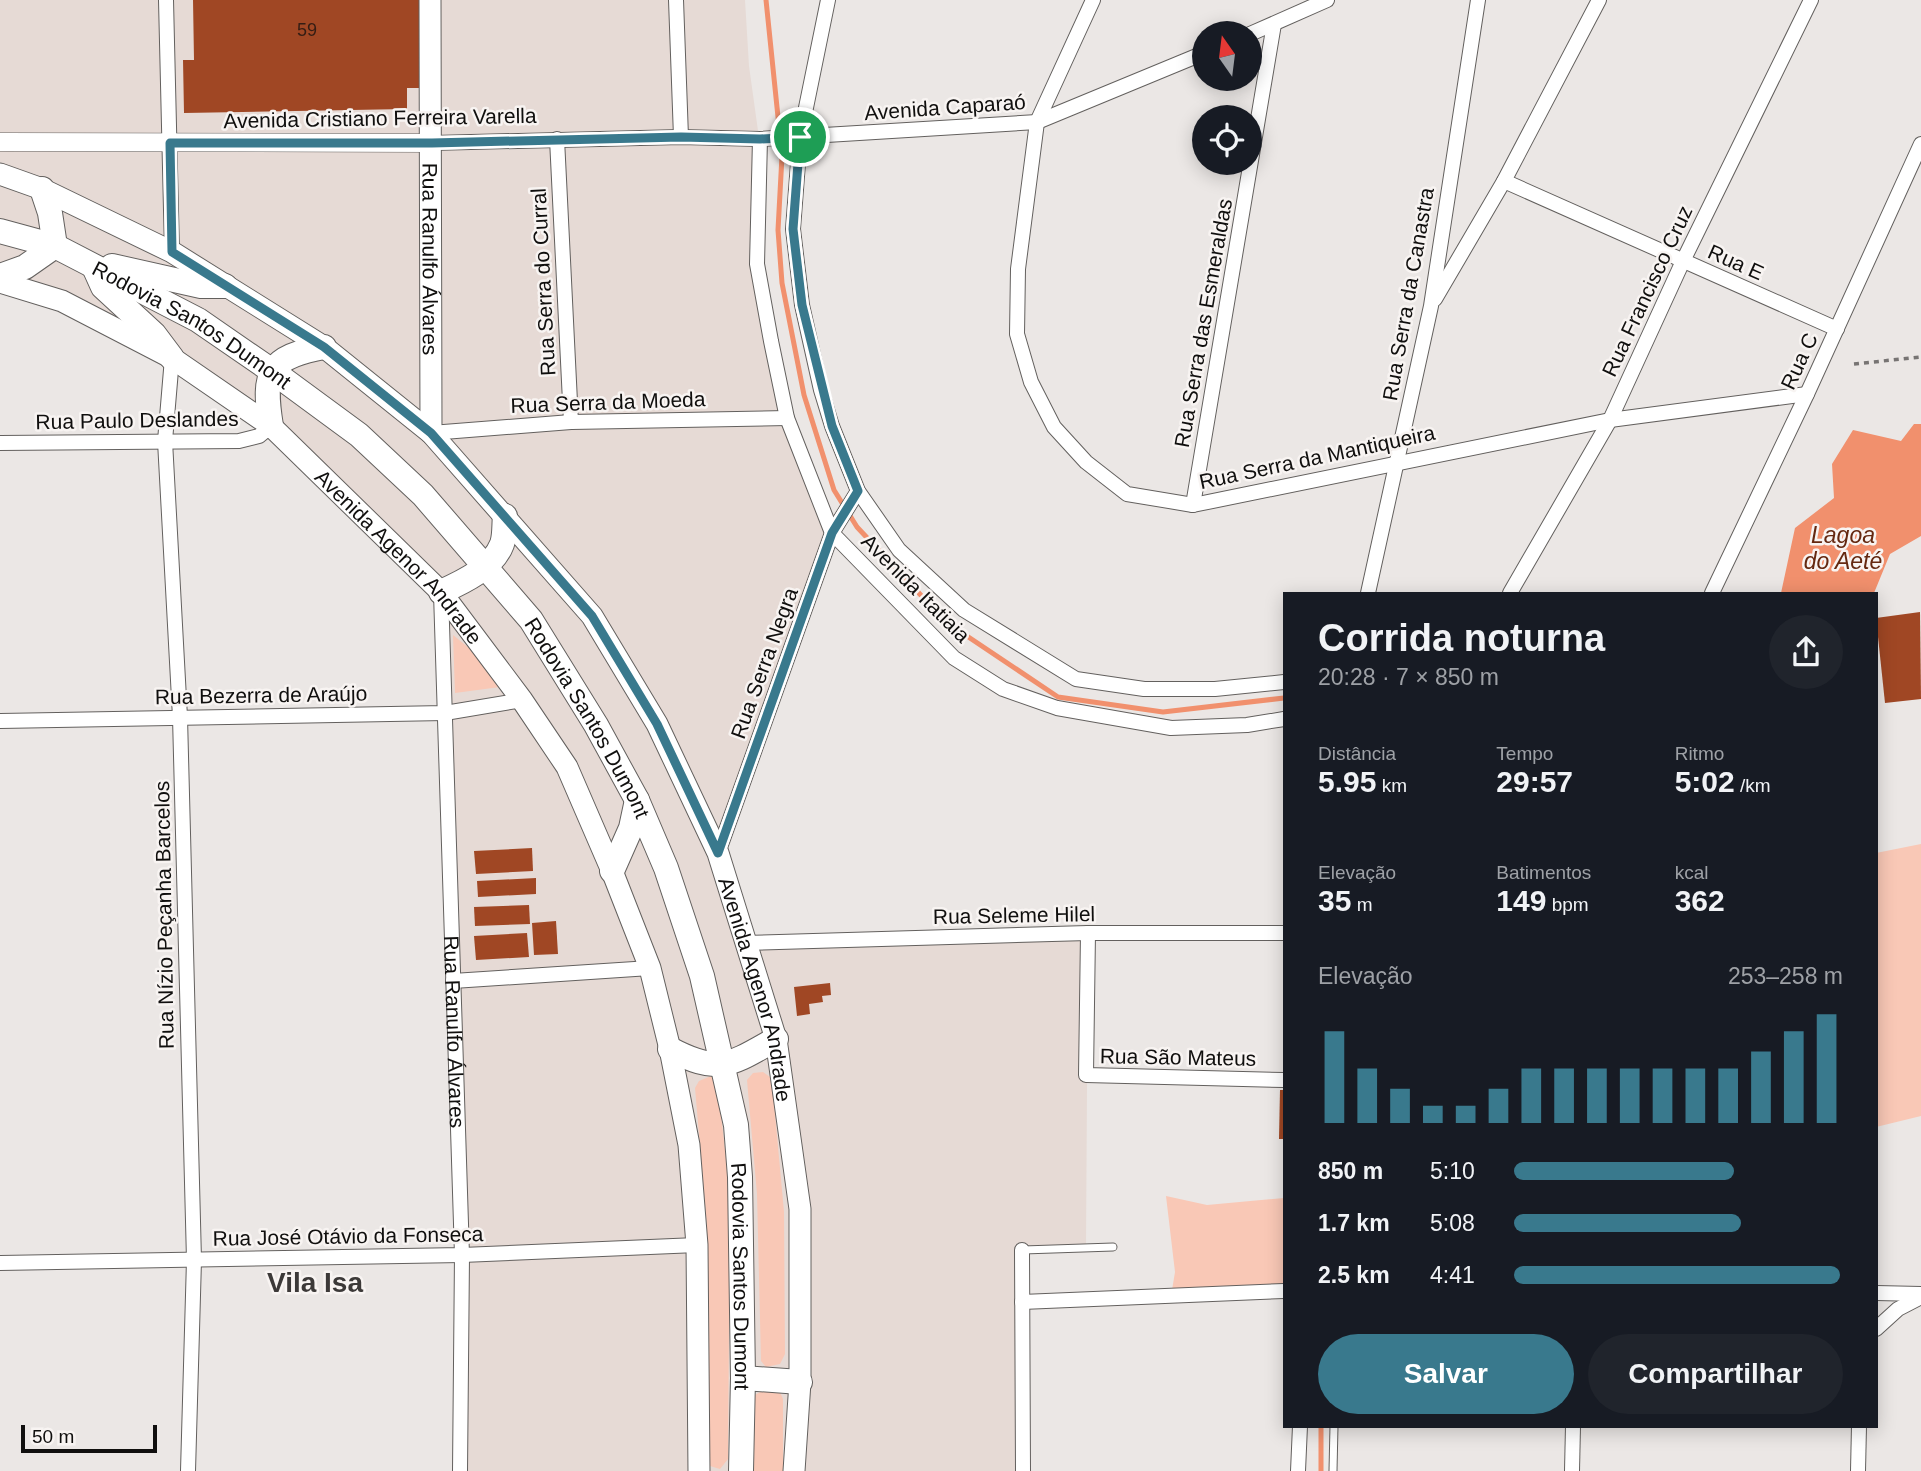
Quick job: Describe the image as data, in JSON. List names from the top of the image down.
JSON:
{
  "streets": {
    "highway": ["Rodovia Santos Dumont"],
    "main road": ["Rua Ranulfo Álvares", "Avenida Agenor Andrade"],
    "street": [
      "Avenida Caparaó",
      "Avenida Cristiano Ferreira Varella",
      "Rua E",
      "Rua Serra do Curral",
      "Rua Francisco Cruz",
      "Rua Serra da Canastra",
      "Rua Serra das Esmeraldas",
      "Rua C",
      "Rua Serra da Moeda",
      "Rua Paulo Deslandes",
      "Rua Serra da Mantiqueira",
      "Avenida Itatiaia",
      "Rua Serra Negra",
      "Rua Bezerra de Araújo",
      "Rua Nízio Peçanha Barcelos",
      "Rua Seleme Hilel",
      "Rua São Mateus",
      "Rua José Otávio da Fonseca"
    ]
  },
  "crossings": [
    ["Avenida Caparaó", "Avenida Cristiano Ferreira Varella"],
    ["Avenida Caparaó", "Rua Serra da Mantiqueira"],
    ["Avenida Caparaó", "Avenida Itatiaia"],
    ["Avenida Cristiano Ferreira Varella", "Rua Ranulfo Álvares"],
    ["Avenida Cristiano Ferreira Varella", "Rua Serra do Curral"],
    ["Avenida Cristiano Ferreira Varella", "Avenida Itatiaia"],
    ["Rua Ranulfo Álvares", "Rua Serra da Moeda"],
    ["Rua Ranulfo Álvares", "Avenida Agenor Andrade"],
    ["Rua Ranulfo Álvares", "Rua Bezerra de Araújo"],
    ["Rua Ranulfo Álvares", "Rua José Otávio da Fonseca"],
    ["Rua E", "Rua Francisco Cruz"],
    ["Rua E", "Rua C"],
    ["Rua Serra do Curral", "Rua Serra da Moeda"],
    ["Rua Francisco Cruz", "Rua Serra da Mantiqueira"],
    ["Rua Serra da Canastra", "Rua Serra da Mantiqueira"],
    ["Rua Serra das Esmeraldas", "Rua Serra da Mantiqueira"],
    ["Rua C", "Rua Serra da Mantiqueira"],
    ["Rua Serra da Moeda", "Avenida Agenor Andrade"],
    ["Rua Serra da Moeda", "Avenida Itatiaia"],
    ["Rua Paulo Deslandes", "Avenida Agenor Andrade"],
    ["Rua Paulo Deslandes", "Rua Nízio Peçanha Barcelos"],
    ["Avenida Agenor Andrade", "Rua Serra Negra"],
    ["Avenida Agenor Andrade", "Rua Bezerra de Araújo"],
    ["Avenida Agenor Andrade", "Rua Nízio Peçanha Barcelos"],
    ["Avenida Agenor Andrade", "Rua Seleme Hilel"],
    ["Avenida Agenor Andrade", "Rua José Otávio da Fonseca"],
    ["Avenida Itatiaia", "Rua Serra Negra"],
    ["Rua Bezerra de Araújo", "Rua Nízio Peçanha Barcelos"],
    ["Rua Nízio Peçanha Barcelos", "Rua José Otávio da Fonseca"],
    ["Rua Seleme Hilel", "Rua São Mateus"]
  ],
  "districts": ["Vila Isa"],
  "water": ["Lagoa do Aeté"],
  "house_numbers": ["59"],
  "scale_bar": "50 m",
  "north": "top",
  "page": {
    "heading": ["Corrida noturna", "20:28 · 7 × 850 m"],
    "stats": [
      ["Distância", "5.95 km"],
      ["Tempo", "29:57"],
      ["Ritmo", "5:02 /km"],
      ["Elevação", "35 m"],
      ["Batimentos", "149 bpm"],
      ["kcal", "362"]
    ],
    "chart": ["Elevação", "253–258 m"],
    "list": [
      {
        "name": "850 m",
        "note": "5:10"
      },
      {
        "name": "1.7 km",
        "note": "5:08"
      },
      {
        "name": "2.5 km",
        "note": "4:41"
      }
    ],
    "buttons": ["Salvar", "Compartilhar"],
    "scale": "50 m"
  }
}
